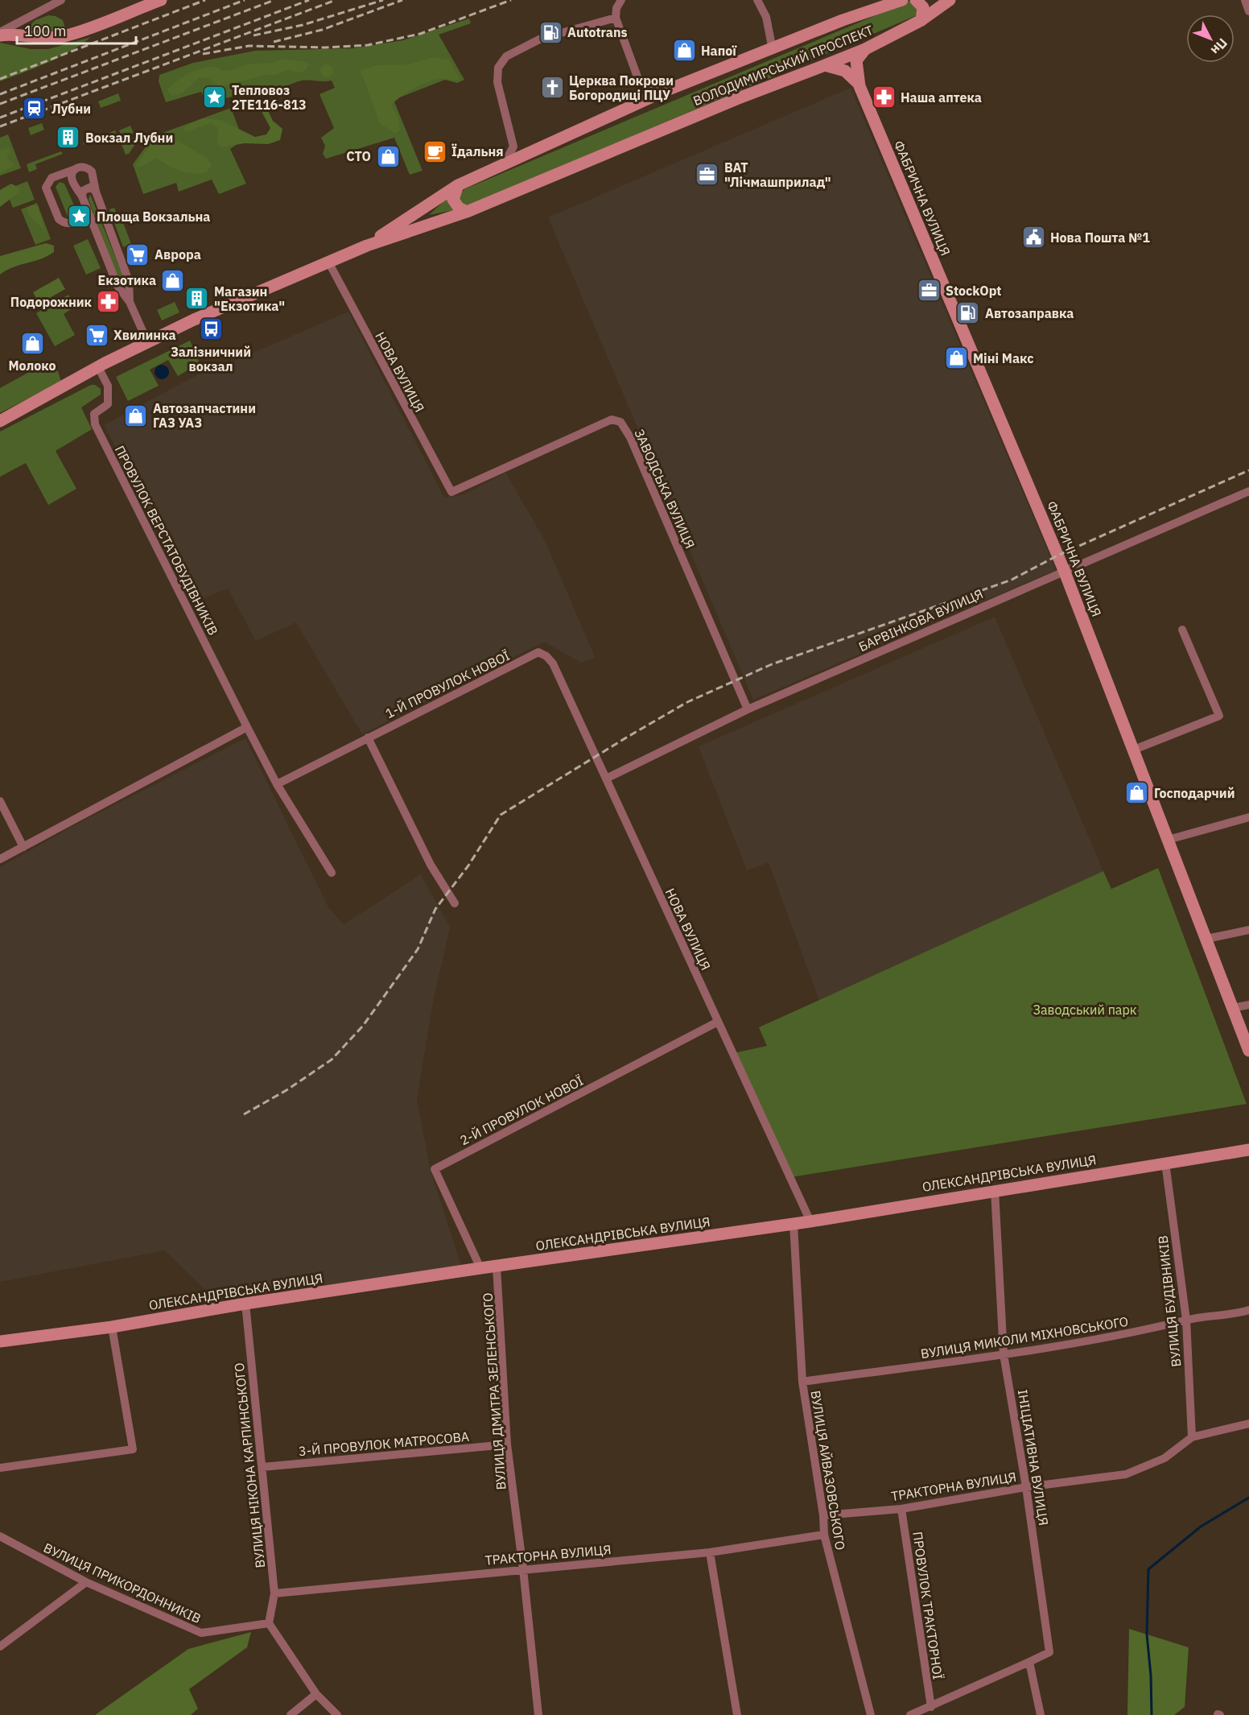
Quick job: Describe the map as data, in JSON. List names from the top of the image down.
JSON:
{
  "streets": {
    "main road": ["ВОЛОДИМИРСЬКИЙ ПРОСПЕКТ", "ФАБРИЧНА ВУЛИЦЯ", "ОЛЕКСАНДРІВСЬКА ВУЛИЦЯ"],
    "street": [
      "НОВА ВУЛИЦЯ",
      "ЗАВОДСЬКА ВУЛИЦЯ",
      "ПРОВУЛОК ВЕРСТАТОБУДІВНИКІВ",
      "БАРВІНКОВА ВУЛИЦЯ",
      "1-Й ПРОВУЛОК НОВОЇ",
      "2-Й ПРОВУЛОК НОВОЇ",
      "ВУЛИЦЯ БУДІВНИКІВ",
      "ВУЛИЦЯ МИКОЛИ МІХНОВСЬКОГО",
      "ВУЛИЦЯ ДМИТРА ЗЕЛЕНСЬКОГО",
      "3-Й ПРОВУЛОК МАТРОСОВА",
      "ІНІЦІАТИВНА ВУЛИЦЯ",
      "ВУЛИЦЯ НІКОНА КАРПИНСЬКОГО",
      "ВУЛИЦЯ АЙВАЗОВСЬКОГО",
      "ТРАКТОРНА ВУЛИЦЯ",
      "ВУЛИЦЯ ПРИКОРДОННИКІВ",
      "ПРОВУЛОК ТРАКТОРНОЇ"
    ]
  },
  "crossings": [
    ["ВОЛОДИМИРСЬКИЙ ПРОСПЕКТ", "НОВА ВУЛИЦЯ"],
    ["ВОЛОДИМИРСЬКИЙ ПРОСПЕКТ", "ПРОВУЛОК ВЕРСТАТОБУДІВНИКІВ"],
    ["ФАБРИЧНА ВУЛИЦЯ", "БАРВІНКОВА ВУЛИЦЯ"],
    ["НОВА ВУЛИЦЯ", "ЗАВОДСЬКА ВУЛИЦЯ"],
    ["НОВА ВУЛИЦЯ", "БАРВІНКОВА ВУЛИЦЯ"],
    ["НОВА ВУЛИЦЯ", "1-Й ПРОВУЛОК НОВОЇ"],
    ["НОВА ВУЛИЦЯ", "2-Й ПРОВУЛОК НОВОЇ"],
    ["НОВА ВУЛИЦЯ", "ОЛЕКСАНДРІВСЬКА ВУЛИЦЯ"],
    ["ЗАВОДСЬКА ВУЛИЦЯ", "БАРВІНКОВА ВУЛИЦЯ"],
    ["ПРОВУЛОК ВЕРСТАТОБУДІВНИКІВ", "1-Й ПРОВУЛОК НОВОЇ"],
    ["2-Й ПРОВУЛОК НОВОЇ", "ОЛЕКСАНДРІВСЬКА ВУЛИЦЯ"],
    ["ОЛЕКСАНДРІВСЬКА ВУЛИЦЯ", "ВУЛИЦЯ БУДІВНИКІВ"],
    ["ОЛЕКСАНДРІВСЬКА ВУЛИЦЯ", "ВУЛИЦЯ ДМИТРА ЗЕЛЕНСЬКОГО"],
    ["ОЛЕКСАНДРІВСЬКА ВУЛИЦЯ", "ІНІЦІАТИВНА ВУЛИЦЯ"],
    ["ОЛЕКСАНДРІВСЬКА ВУЛИЦЯ", "ВУЛИЦЯ НІКОНА КАРПИНСЬКОГО"],
    ["ОЛЕКСАНДРІВСЬКА ВУЛИЦЯ", "ВУЛИЦЯ АЙВАЗОВСЬКОГО"],
    ["ВУЛИЦЯ БУДІВНИКІВ", "ВУЛИЦЯ МИКОЛИ МІХНОВСЬКОГО"],
    ["ВУЛИЦЯ БУДІВНИКІВ", "ТРАКТОРНА ВУЛИЦЯ"],
    ["ВУЛИЦЯ МИКОЛИ МІХНОВСЬКОГО", "ІНІЦІАТИВНА ВУЛИЦЯ"],
    ["ВУЛИЦЯ МИКОЛИ МІХНОВСЬКОГО", "ВУЛИЦЯ АЙВАЗОВСЬКОГО"],
    ["ВУЛИЦЯ ДМИТРА ЗЕЛЕНСЬКОГО", "3-Й ПРОВУЛОК МАТРОСОВА"],
    ["ВУЛИЦЯ ДМИТРА ЗЕЛЕНСЬКОГО", "ТРАКТОРНА ВУЛИЦЯ"],
    ["3-Й ПРОВУЛОК МАТРОСОВА", "ВУЛИЦЯ НІКОНА КАРПИНСЬКОГО"],
    ["ІНІЦІАТИВНА ВУЛИЦЯ", "ТРАКТОРНА ВУЛИЦЯ"],
    ["ВУЛИЦЯ НІКОНА КАРПИНСЬКОГО", "ТРАКТОРНА ВУЛИЦЯ"],
    ["ВУЛИЦЯ НІКОНА КАРПИНСЬКОГО", "ВУЛИЦЯ ПРИКОРДОННИКІВ"],
    ["ВУЛИЦЯ АЙВАЗОВСЬКОГО", "ТРАКТОРНА ВУЛИЦЯ"],
    ["ТРАКТОРНА ВУЛИЦЯ", "ПРОВУЛОК ТРАКТОРНОЇ"]
  ],
  "parks": ["Заводський парк"],
  "places": {
    "fuel station": ["Autotrans", "Автозаправка"],
    "shop": [
      "Напої",
      "СТО",
      "Екзотика",
      "Молоко",
      "Міні Макс",
      "Автозапчастини ГАЗ УАЗ",
      "Господарчий"
    ],
    "church": ["Церква Покрови Богородиці ПЦУ"],
    "place": ["Тепловоз 2ТЕ116-813", "Площа Вокзальна"],
    "pharmacy": ["Наша аптека", "Подорожник"],
    "station": ["Лубни"],
    "building": ["Вокзал Лубни", "Магазин \"Екзотика\""],
    "cafe": ["Їдальня"],
    "office": ["ВАТ \"Лічмашприлад\"", "StockOpt"],
    "public building": ["Нова Пошта №1"],
    "supermarket": ["Аврора", "Хвилинка"],
    "bus stop": ["Залізничний вокзал"]
  },
  "scale_bar": "100 m",
  "north": "bottom right"
}
